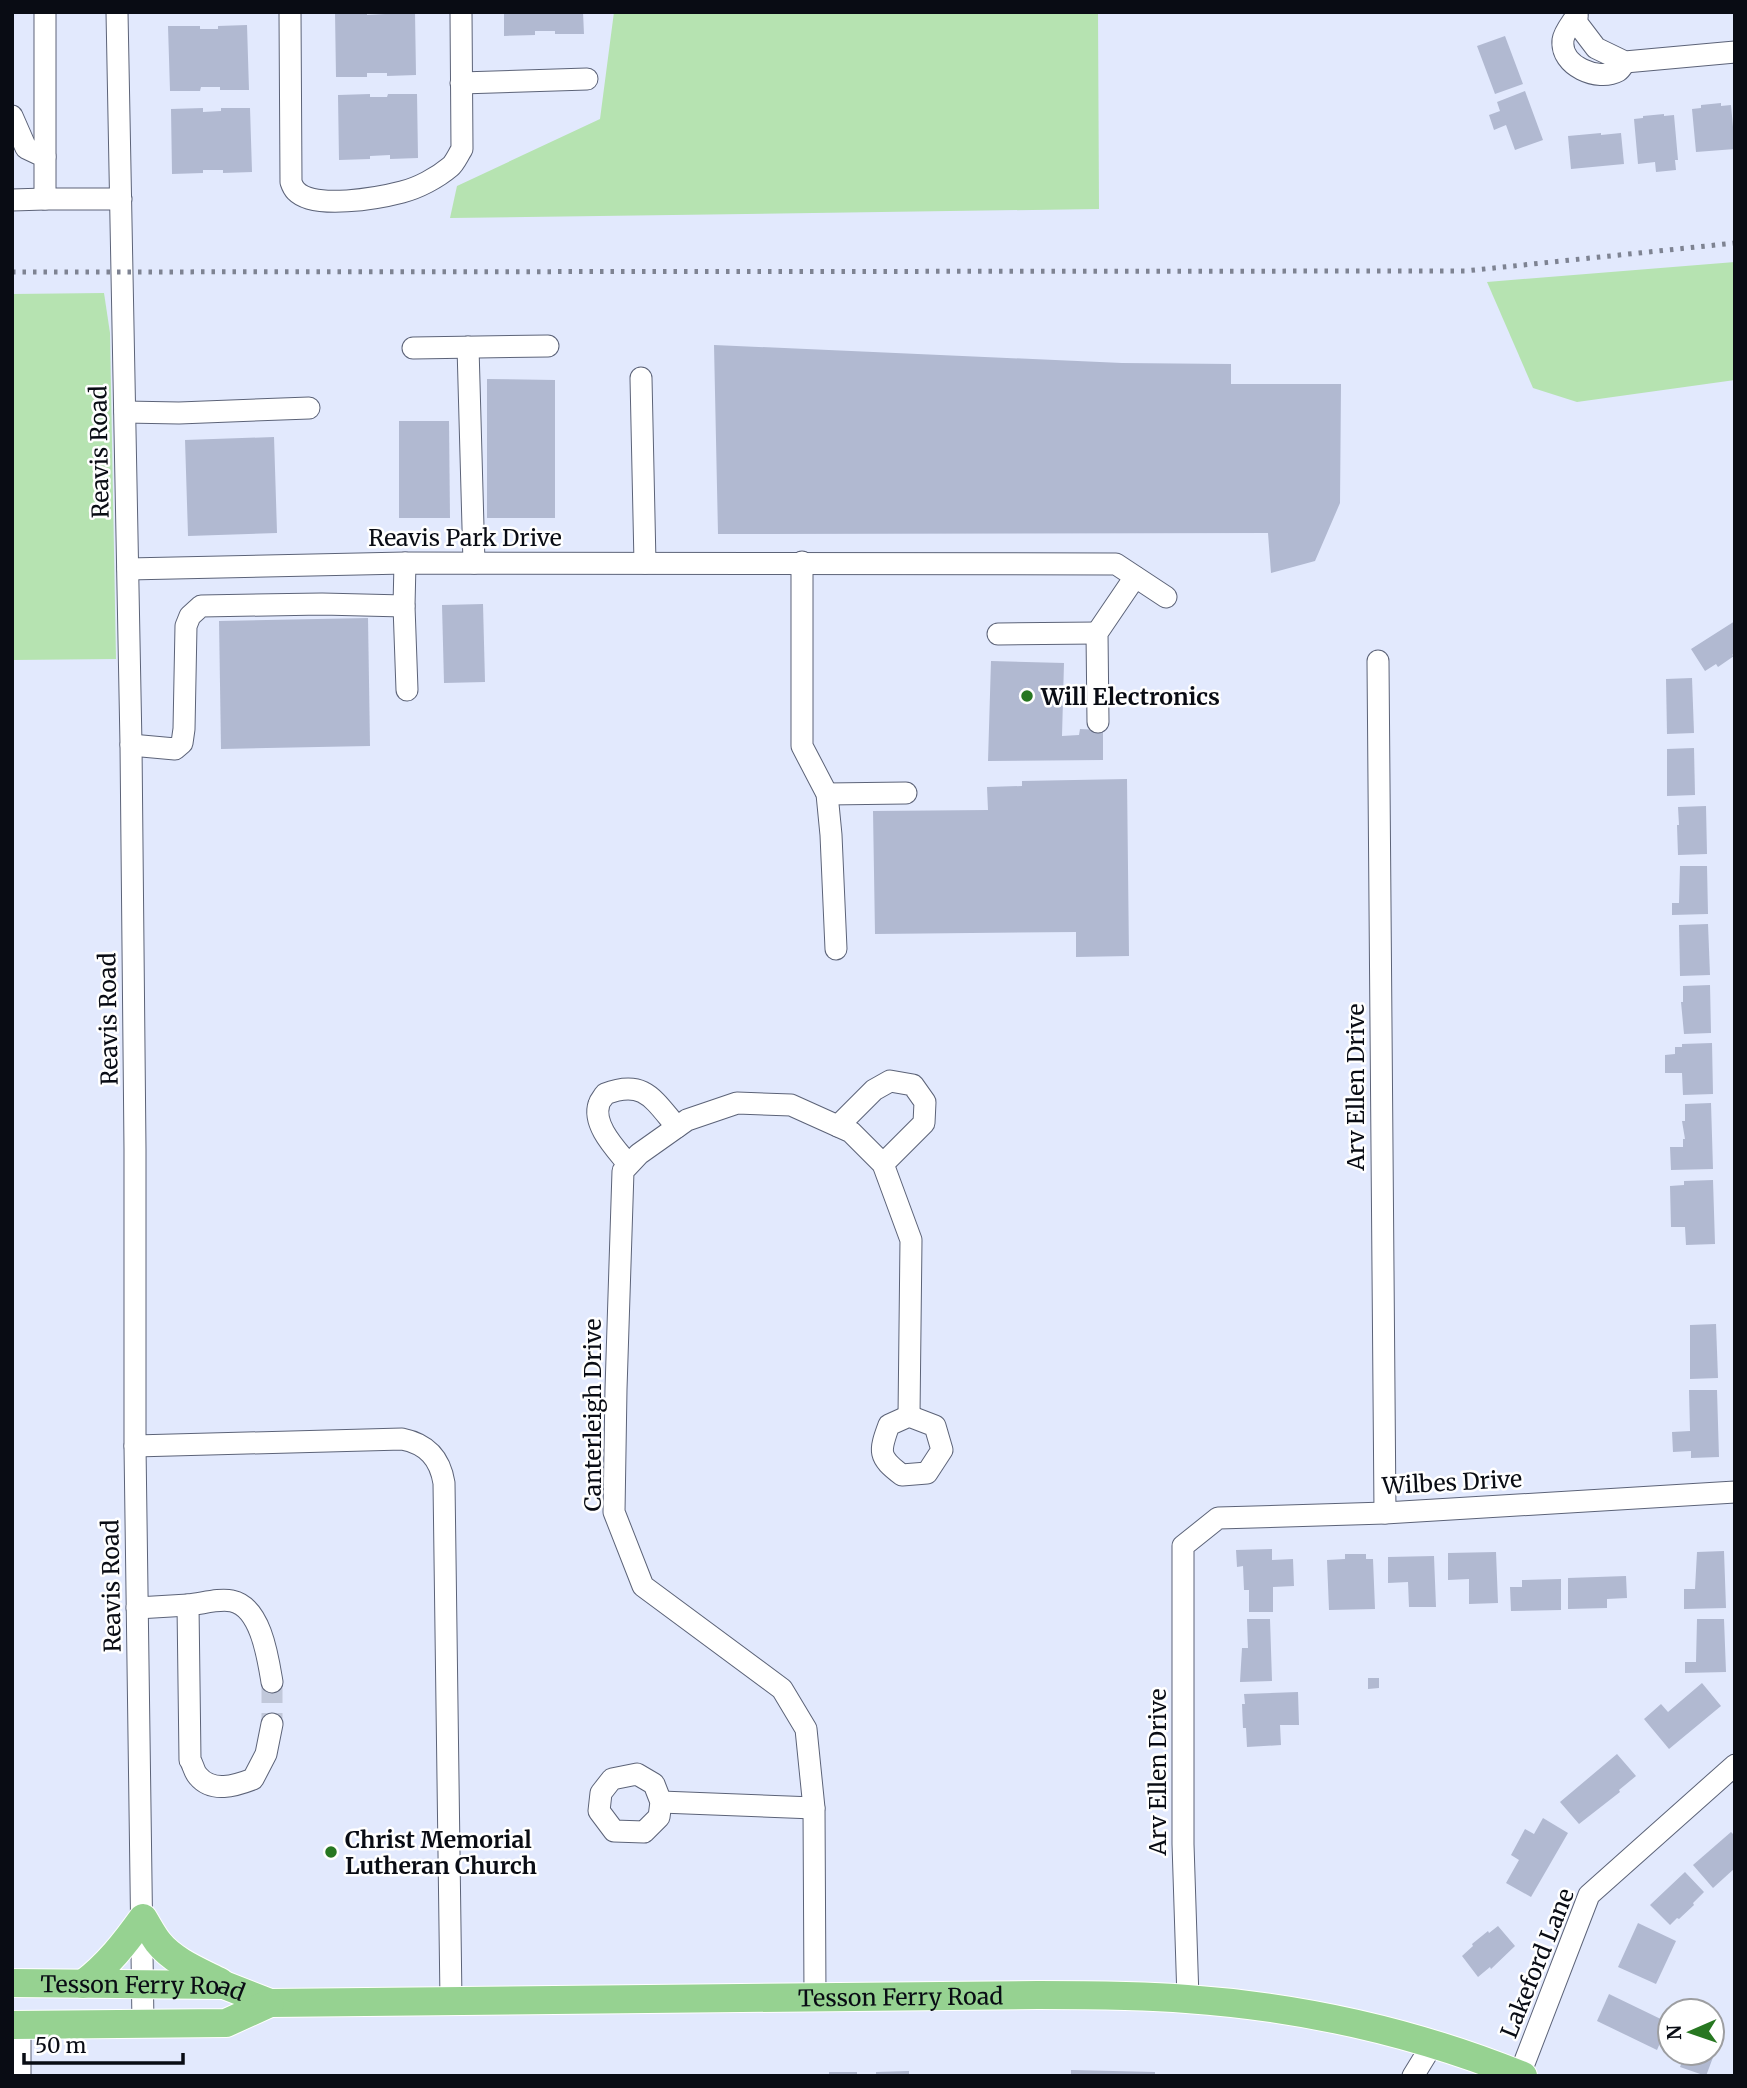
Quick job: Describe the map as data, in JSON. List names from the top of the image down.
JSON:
{
  "streets": {
    "main road": ["Tesson Ferry Road"],
    "street": [
      "Reavis Road",
      "Reavis Park Drive",
      "Arv Ellen Drive",
      "Canterleigh Drive",
      "Wilbes Drive",
      "Lakeford Lane"
    ]
  },
  "crossings": [
    ["Reavis Road", "Reavis Park Drive"],
    ["Reavis Road", "Tesson Ferry Road"],
    ["Arv Ellen Drive", "Wilbes Drive"],
    ["Arv Ellen Drive", "Tesson Ferry Road"],
    ["Canterleigh Drive", "Tesson Ferry Road"],
    ["Lakeford Lane", "Tesson Ferry Road"]
  ],
  "places": ["Will Electronics", "Christ Memorial Lutheran Church"],
  "scale_bar": "50 m",
  "north": "left"
}
